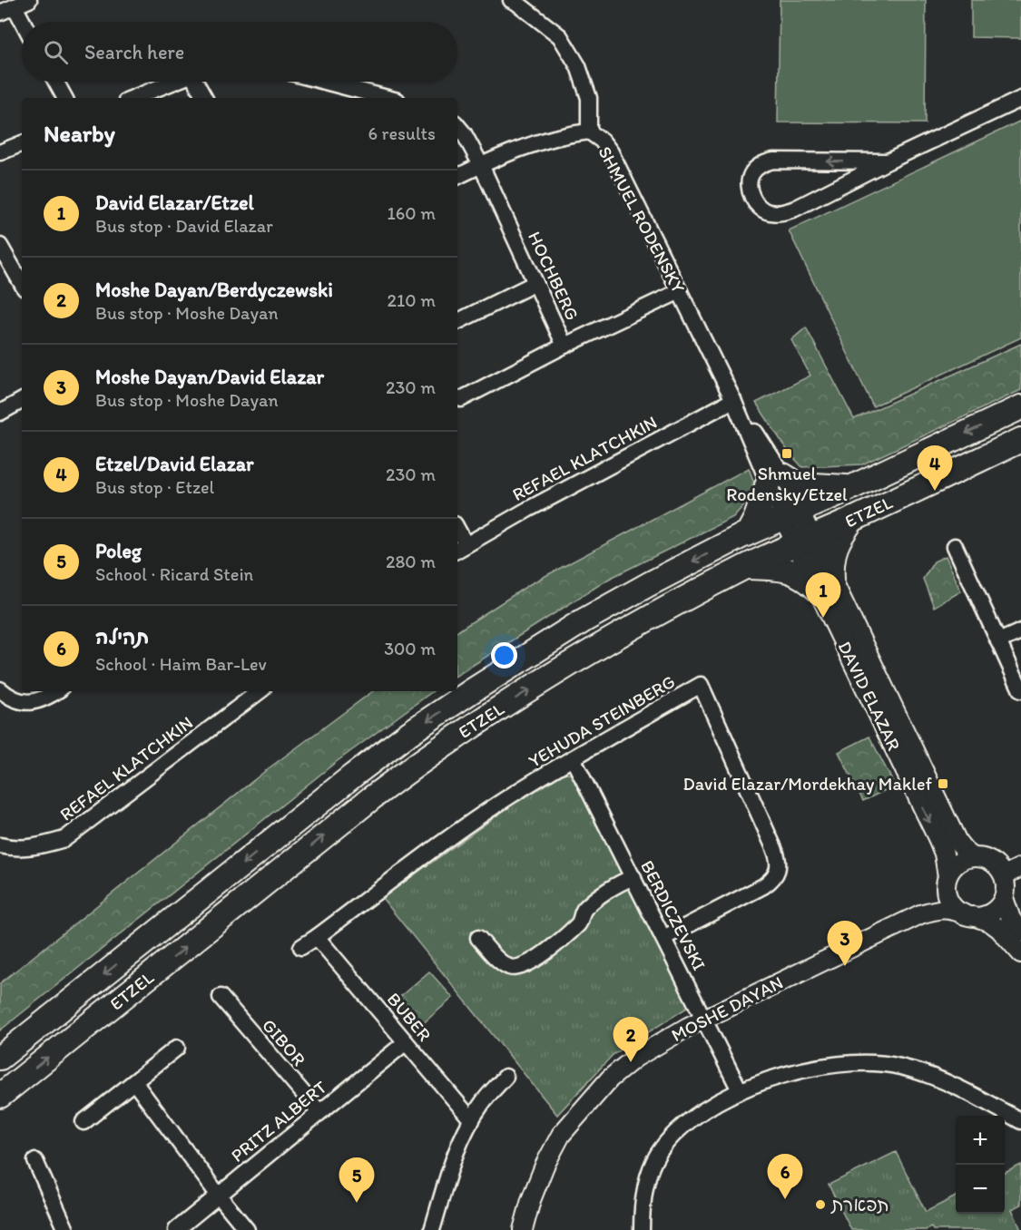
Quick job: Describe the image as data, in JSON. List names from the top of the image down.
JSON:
{
  "streets": {
    "main road": ["ETZEL"],
    "street": [
      "SHMUEL RODENSKY",
      "HOCHBERG",
      "REFAEL KLATCHKIN",
      "DAVID ELAZAR",
      "YEHUDA STEINBERG",
      "BERDICZEVSKI",
      "MOSHE DAYAN",
      "BUBER",
      "GIBOR",
      "PRITZ ALBERT"
    ]
  },
  "crossings": [
    ["SHMUEL RODENSKY", "HOCHBERG"],
    ["SHMUEL RODENSKY", "REFAEL KLATCHKIN"],
    ["SHMUEL RODENSKY", "ETZEL"],
    ["SHMUEL RODENSKY", "DAVID ELAZAR"],
    ["ETZEL", "DAVID ELAZAR"],
    ["DAVID ELAZAR", "MOSHE DAYAN"],
    ["YEHUDA STEINBERG", "BERDICZEVSKI"],
    ["YEHUDA STEINBERG", "BUBER"],
    ["BERDICZEVSKI", "MOSHE DAYAN"],
    ["BUBER", "PRITZ ALBERT"],
    ["GIBOR", "PRITZ ALBERT"]
  ],
  "places": {
    "transit": ["Shmuel Rodensky/Etzel", "David Elazar/Mordekhay Maklef"],
    "other": ["תפארת"]
  },
  "page": {
    "search": "Search here",
    "heading": ["Nearby", "6 results"],
    "list": [
      {
        "mark": "1",
        "name": "David Elazar/Etzel",
        "note": "Bus stop · David Elazar",
        "value": "160 m"
      },
      {
        "mark": "2",
        "name": "Moshe Dayan/Berdyczewski",
        "note": "Bus stop · Moshe Dayan",
        "value": "210 m"
      },
      {
        "mark": "3",
        "name": "Moshe Dayan/David Elazar",
        "note": "Bus stop · Moshe Dayan",
        "value": "230 m"
      },
      {
        "mark": "4",
        "name": "Etzel/David Elazar",
        "note": "Bus stop · Etzel",
        "value": "230 m"
      },
      {
        "mark": "5",
        "name": "Poleg",
        "note": "School · Ricard Stein",
        "value": "280 m"
      },
      {
        "mark": "6",
        "name": "תהילה",
        "note": "School · Haim Bar-Lev",
        "value": "300 m"
      }
    ],
    "pins": [
      "4",
      "1",
      "3",
      "2",
      "6",
      "5"
    ],
    "map_buttons": ["+", "−"]
  }
}
